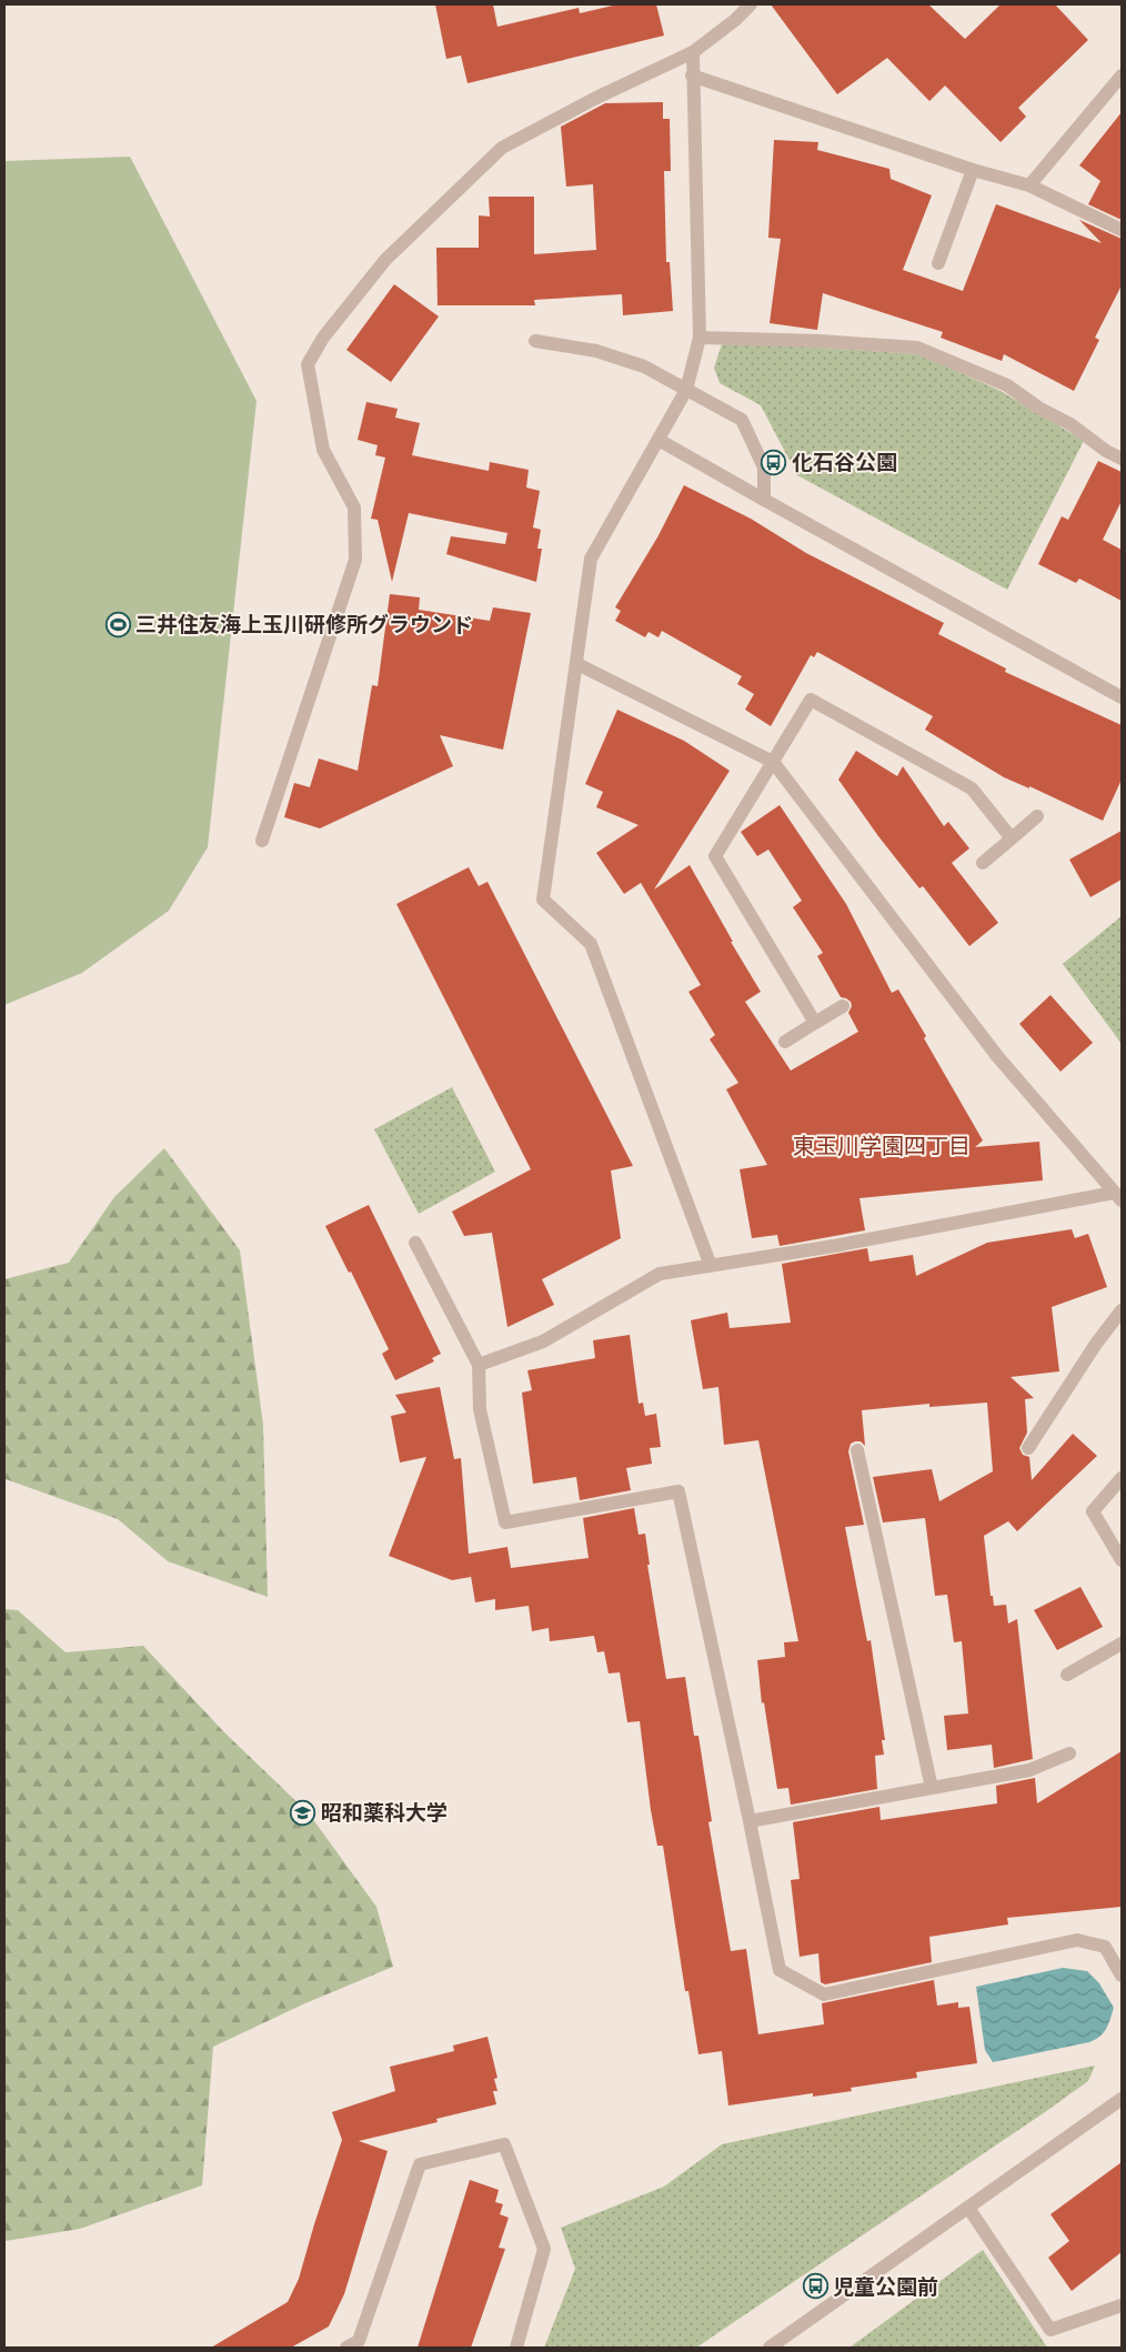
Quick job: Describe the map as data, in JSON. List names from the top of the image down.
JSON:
{
  "districts": ["東玉川学園四丁目"],
  "places": {
    "bus stop": ["化石谷公園", "児童公園前"],
    "sports": ["三井住友海上玉川研修所グラウンド"],
    "school or university": ["昭和薬科大学"]
  }
}
